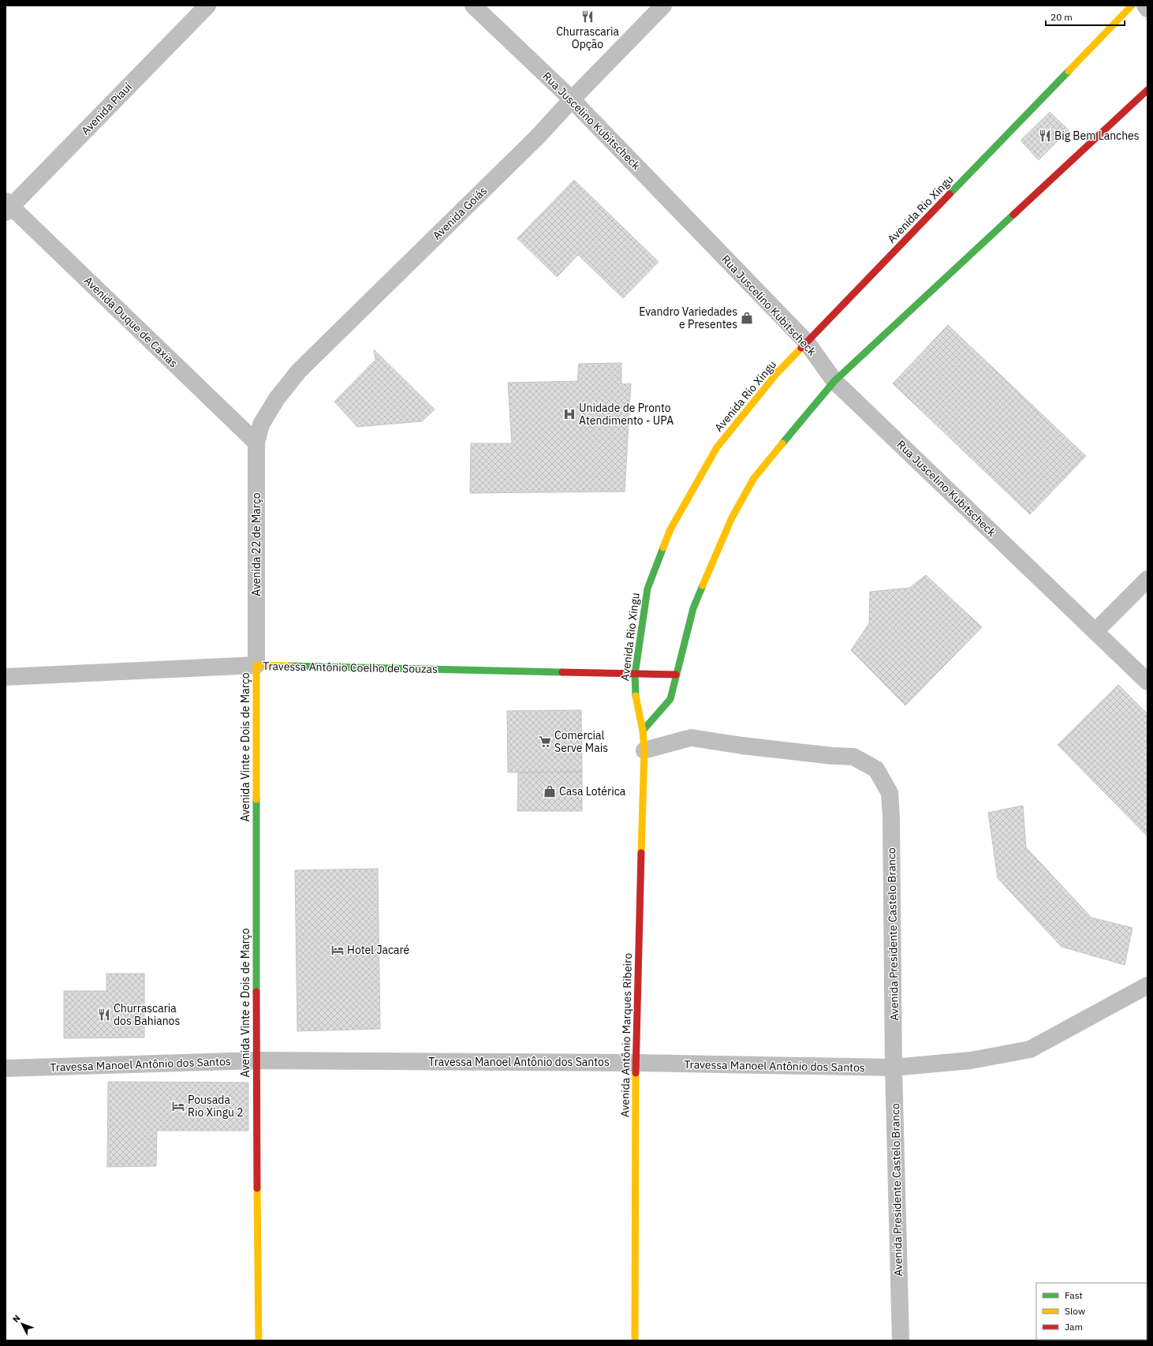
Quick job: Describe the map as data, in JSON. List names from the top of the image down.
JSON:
{
  "streets": {
    "main road": [
      "Avenida Rio Xingu",
      "Travessa Antônio Coelho de Souzas",
      "Avenida Vinte e Dois de Março",
      "Avenida Antônio Marques Ribeiro"
    ],
    "street": [
      "Avenida Piauí",
      "Rua Juscelino Kubitscheck",
      "Avenida Goiás",
      "Avenida Duque de Caxias",
      "Avenida 22 de Março",
      "Avenida Presidente Castelo Branco",
      "Travessa Manoel Antônio dos Santos"
    ]
  },
  "crossings": [
    ["Avenida Piauí", "Avenida Duque de Caxias"],
    ["Rua Juscelino Kubitscheck", "Avenida Rio Xingu"],
    ["Rua Juscelino Kubitscheck", "Avenida Goiás"],
    ["Avenida Rio Xingu", "Travessa Antônio Coelho de Souzas"],
    ["Avenida Rio Xingu", "Avenida Antônio Marques Ribeiro"],
    ["Avenida Goiás", "Avenida 22 de Março"],
    ["Avenida Duque de Caxias", "Avenida 22 de Março"],
    ["Avenida 22 de Março", "Travessa Antônio Coelho de Souzas"],
    ["Avenida 22 de Março", "Avenida Vinte e Dois de Março"],
    ["Travessa Antônio Coelho de Souzas", "Avenida Vinte e Dois de Março"],
    ["Avenida Vinte e Dois de Março", "Travessa Manoel Antônio dos Santos"],
    ["Avenida Presidente Castelo Branco", "Avenida Antônio Marques Ribeiro"],
    ["Avenida Presidente Castelo Branco", "Travessa Manoel Antônio dos Santos"],
    ["Avenida Antônio Marques Ribeiro", "Travessa Manoel Antônio dos Santos"]
  ],
  "places": {
    "restaurant": ["Churrascaria Opção", "Big Bem Lanches", "Churrascaria dos Bahianos"],
    "shop": ["Evandro Variedades e Presentes", "Casa Lotérica"],
    "hospital": ["Unidade de Pronto Atendimento - UPA"],
    "supermarket": ["Comercial Serve Mais"],
    "hotel": ["Hotel Jacaré", "Pousada Rio Xingu 2"]
  },
  "legend": ["Fast", "Slow", "Jam"],
  "scale_bar": "20 m",
  "north": "top left"
}
